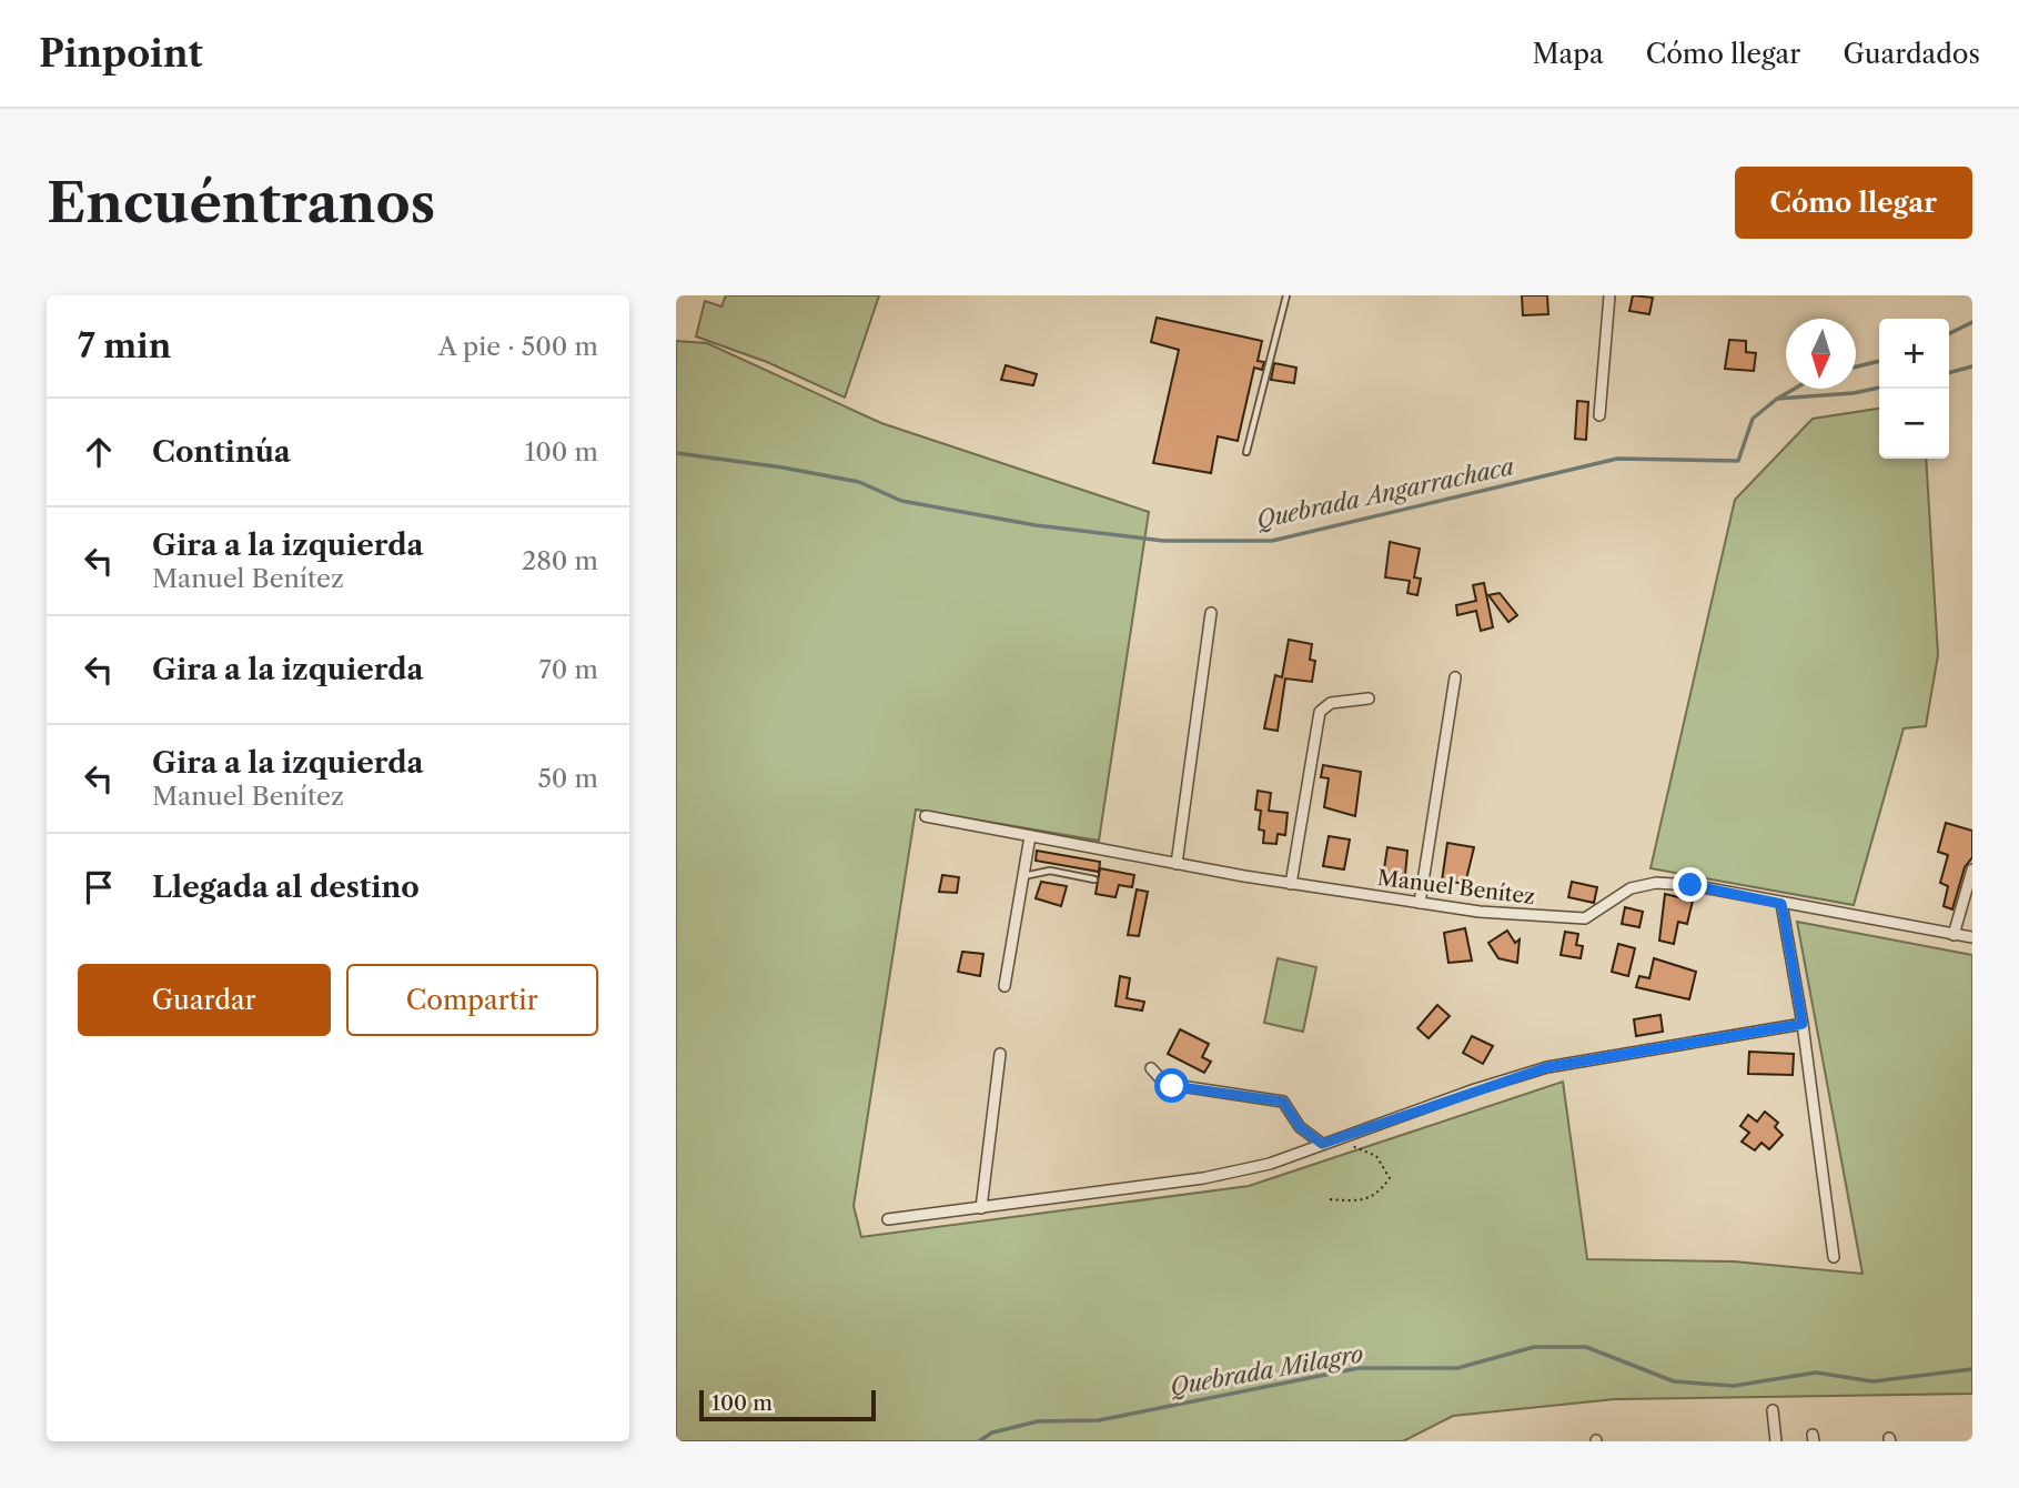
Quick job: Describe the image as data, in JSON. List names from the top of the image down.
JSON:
{
  "streets": {
    "street": ["Manuel Benítez"]
  },
  "water": ["Quebrada Angarrachaca", "Quebrada Milagro"],
  "scale_bar": "100 m",
  "north": "bottom",
  "page": {
    "header": "Pinpoint",
    "nav": ["Mapa", "Cómo llegar", "Guardados"],
    "buttons": [
      "Cómo llegar",
      ["Guardar", "Compartir"]
    ],
    "title": "Encuéntranos",
    "heading": ["7 min", "A pie · 500 m"],
    "map_buttons": ["+", "−"],
    "list": [
      ["Continúa", "100 m"],
      ["Gira a la izquierda", "Manuel Benítez", "280 m"],
      ["Gira a la izquierda", "70 m"],
      ["Gira a la izquierda", "Manuel Benítez", "50 m"],
      "Llegada al destino"
    ],
    "scale": "100 m"
  }
}
